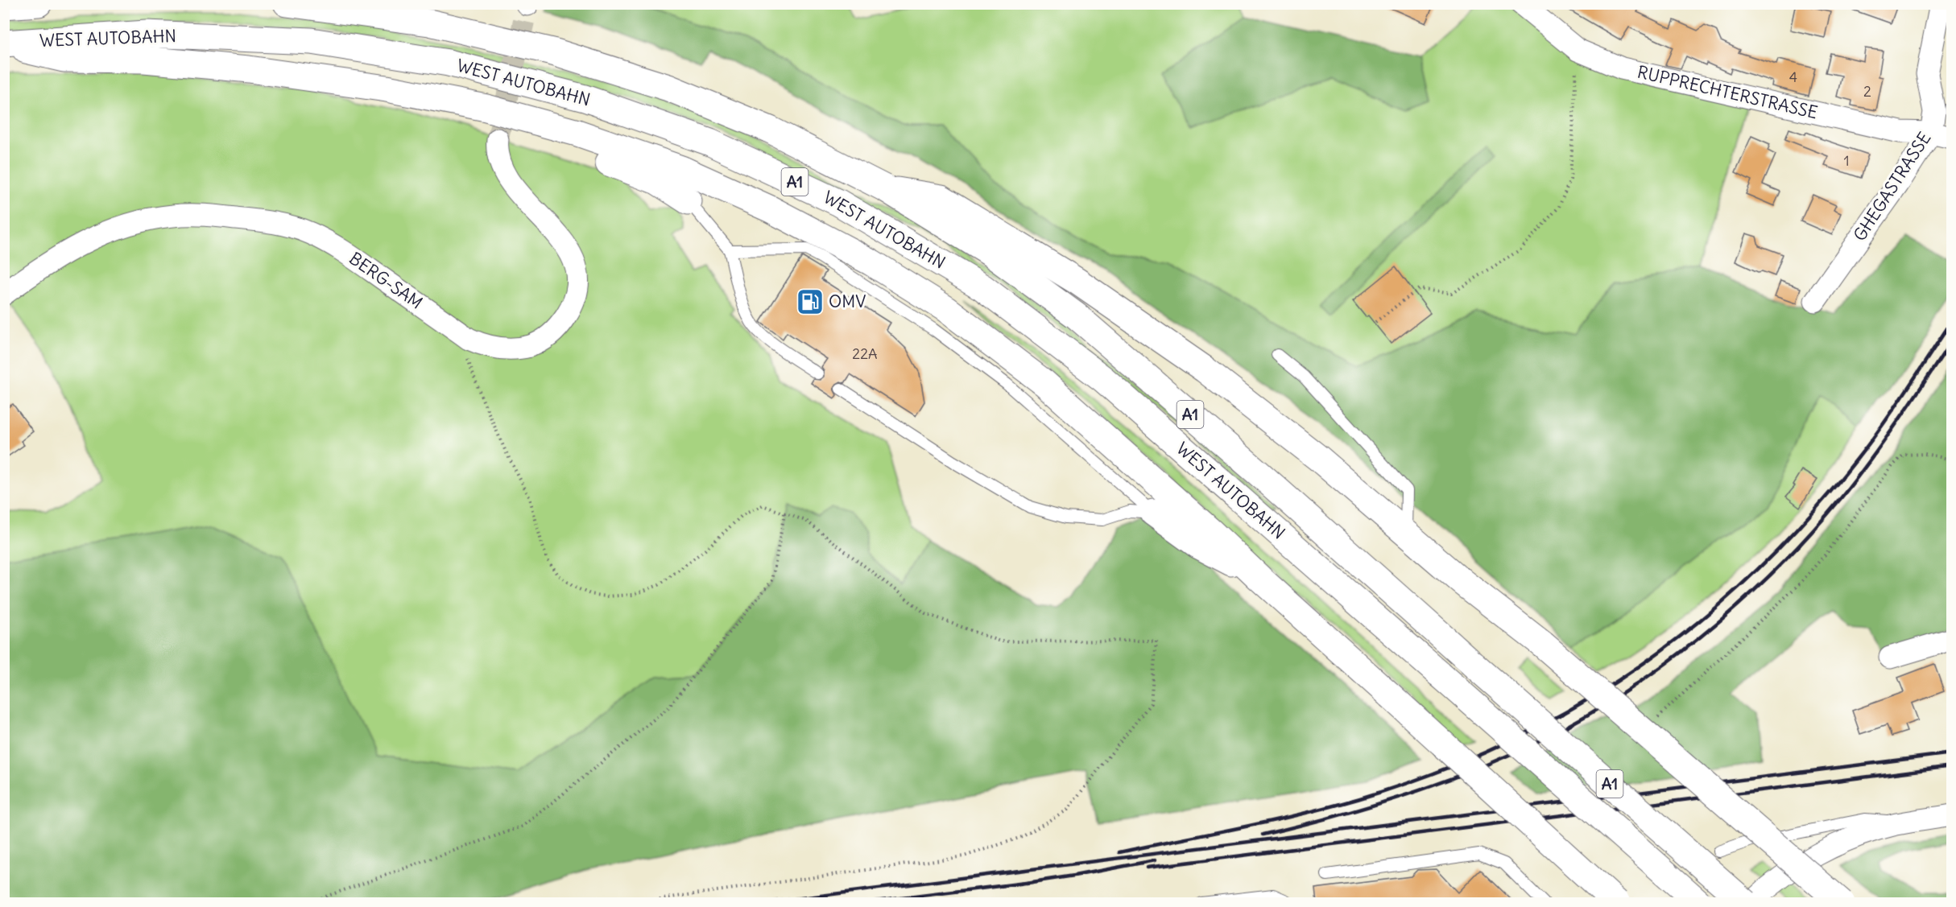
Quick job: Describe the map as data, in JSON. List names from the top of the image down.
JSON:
{
  "streets": {
    "highway": ["WEST AUTOBAHN", "A1"],
    "street": ["RUPPRECHTERSTRASSE", "GHEGASTRASSE", "BERG-SAM"]
  },
  "crossings": [
    ["RUPPRECHTERSTRASSE", "GHEGASTRASSE"]
  ],
  "places": {
    "fuel station": ["OMV"]
  },
  "house_numbers": [
    "4",
    "2",
    "1",
    "22A"
  ]
}
